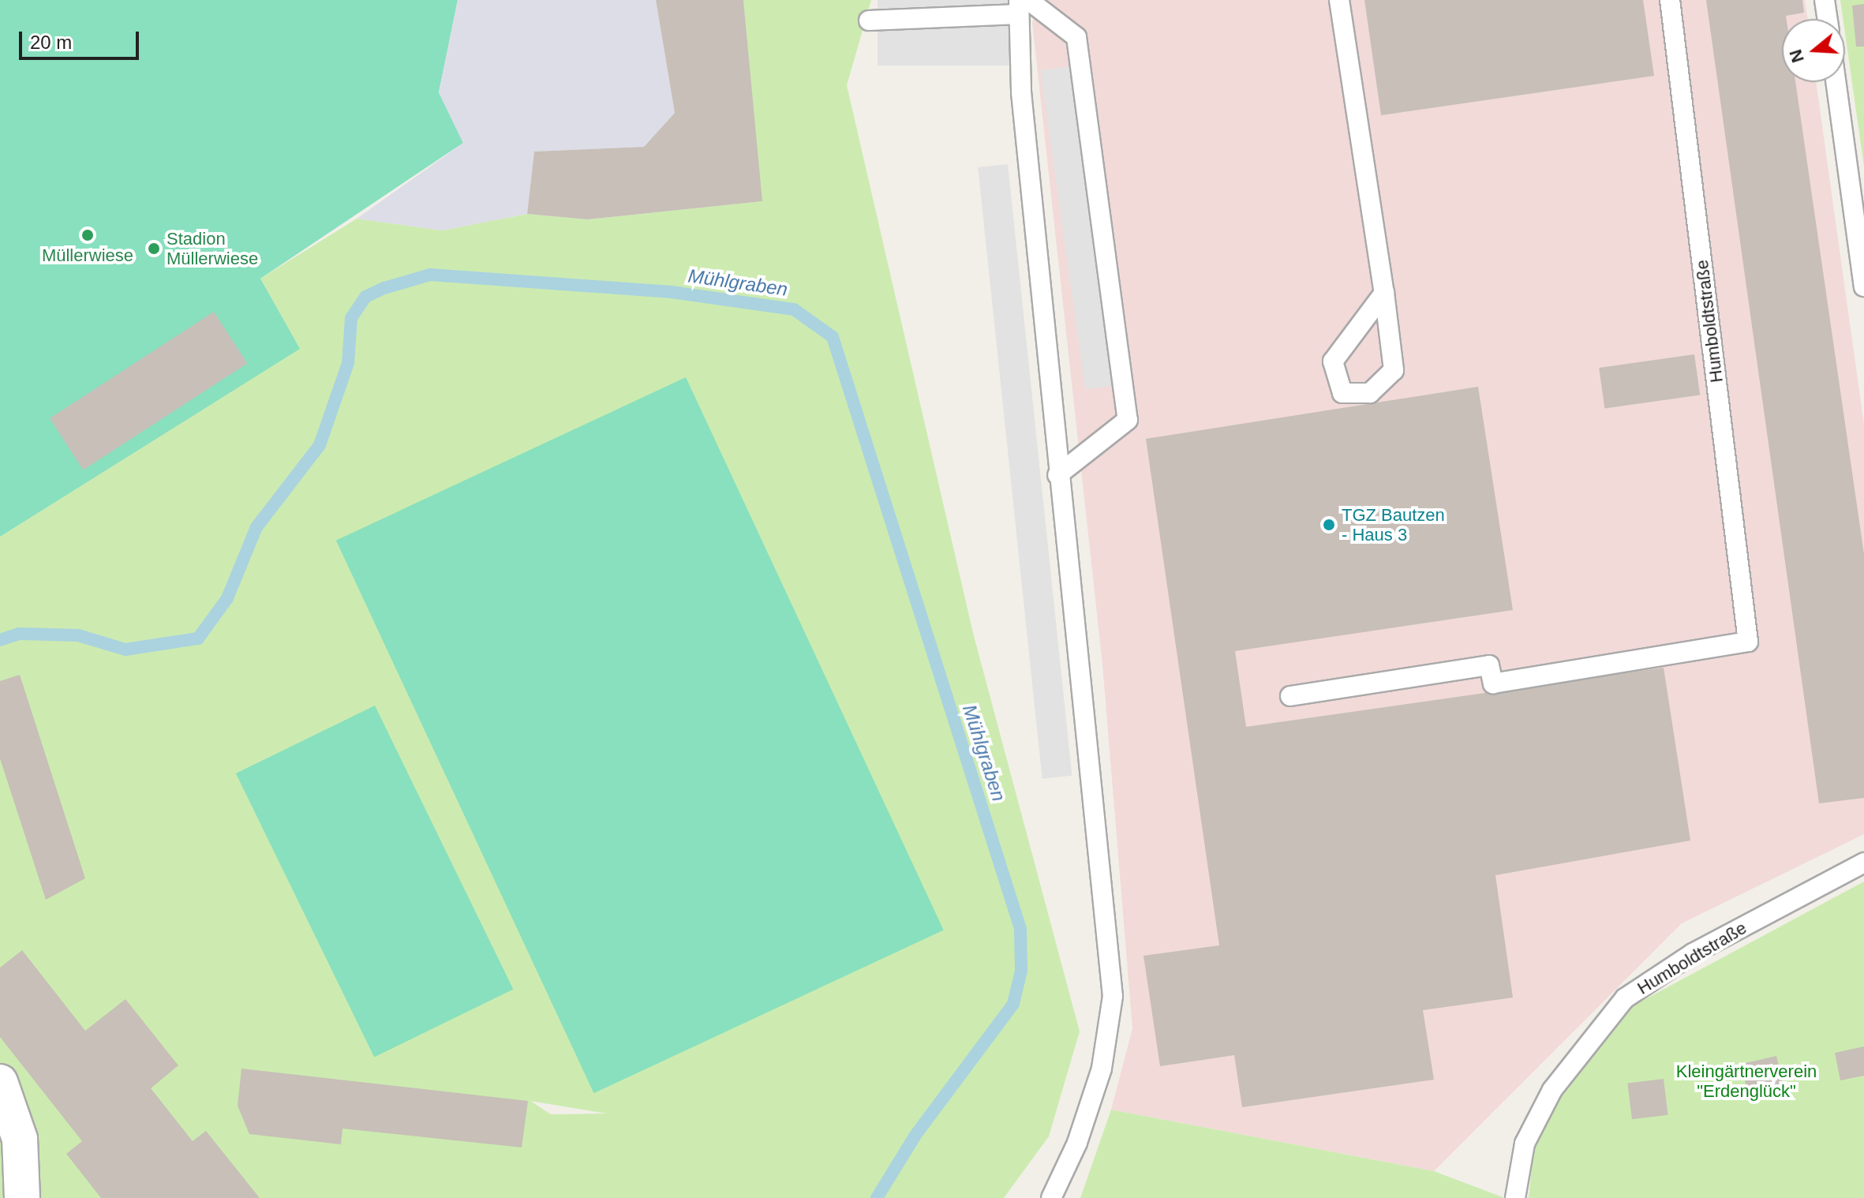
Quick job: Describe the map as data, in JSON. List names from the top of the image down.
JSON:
{
  "streets": {
    "lane": ["Humboldtstraße"]
  },
  "water": ["Mühlgraben"],
  "parks": ["Kleingärtnerverein \"Erdenglück\""],
  "places": ["Müllerwiese", "Stadion Müllerwiese", "TGZ Bautzen - Haus 3"],
  "scale_bar": "20 m",
  "north": "left"
}
